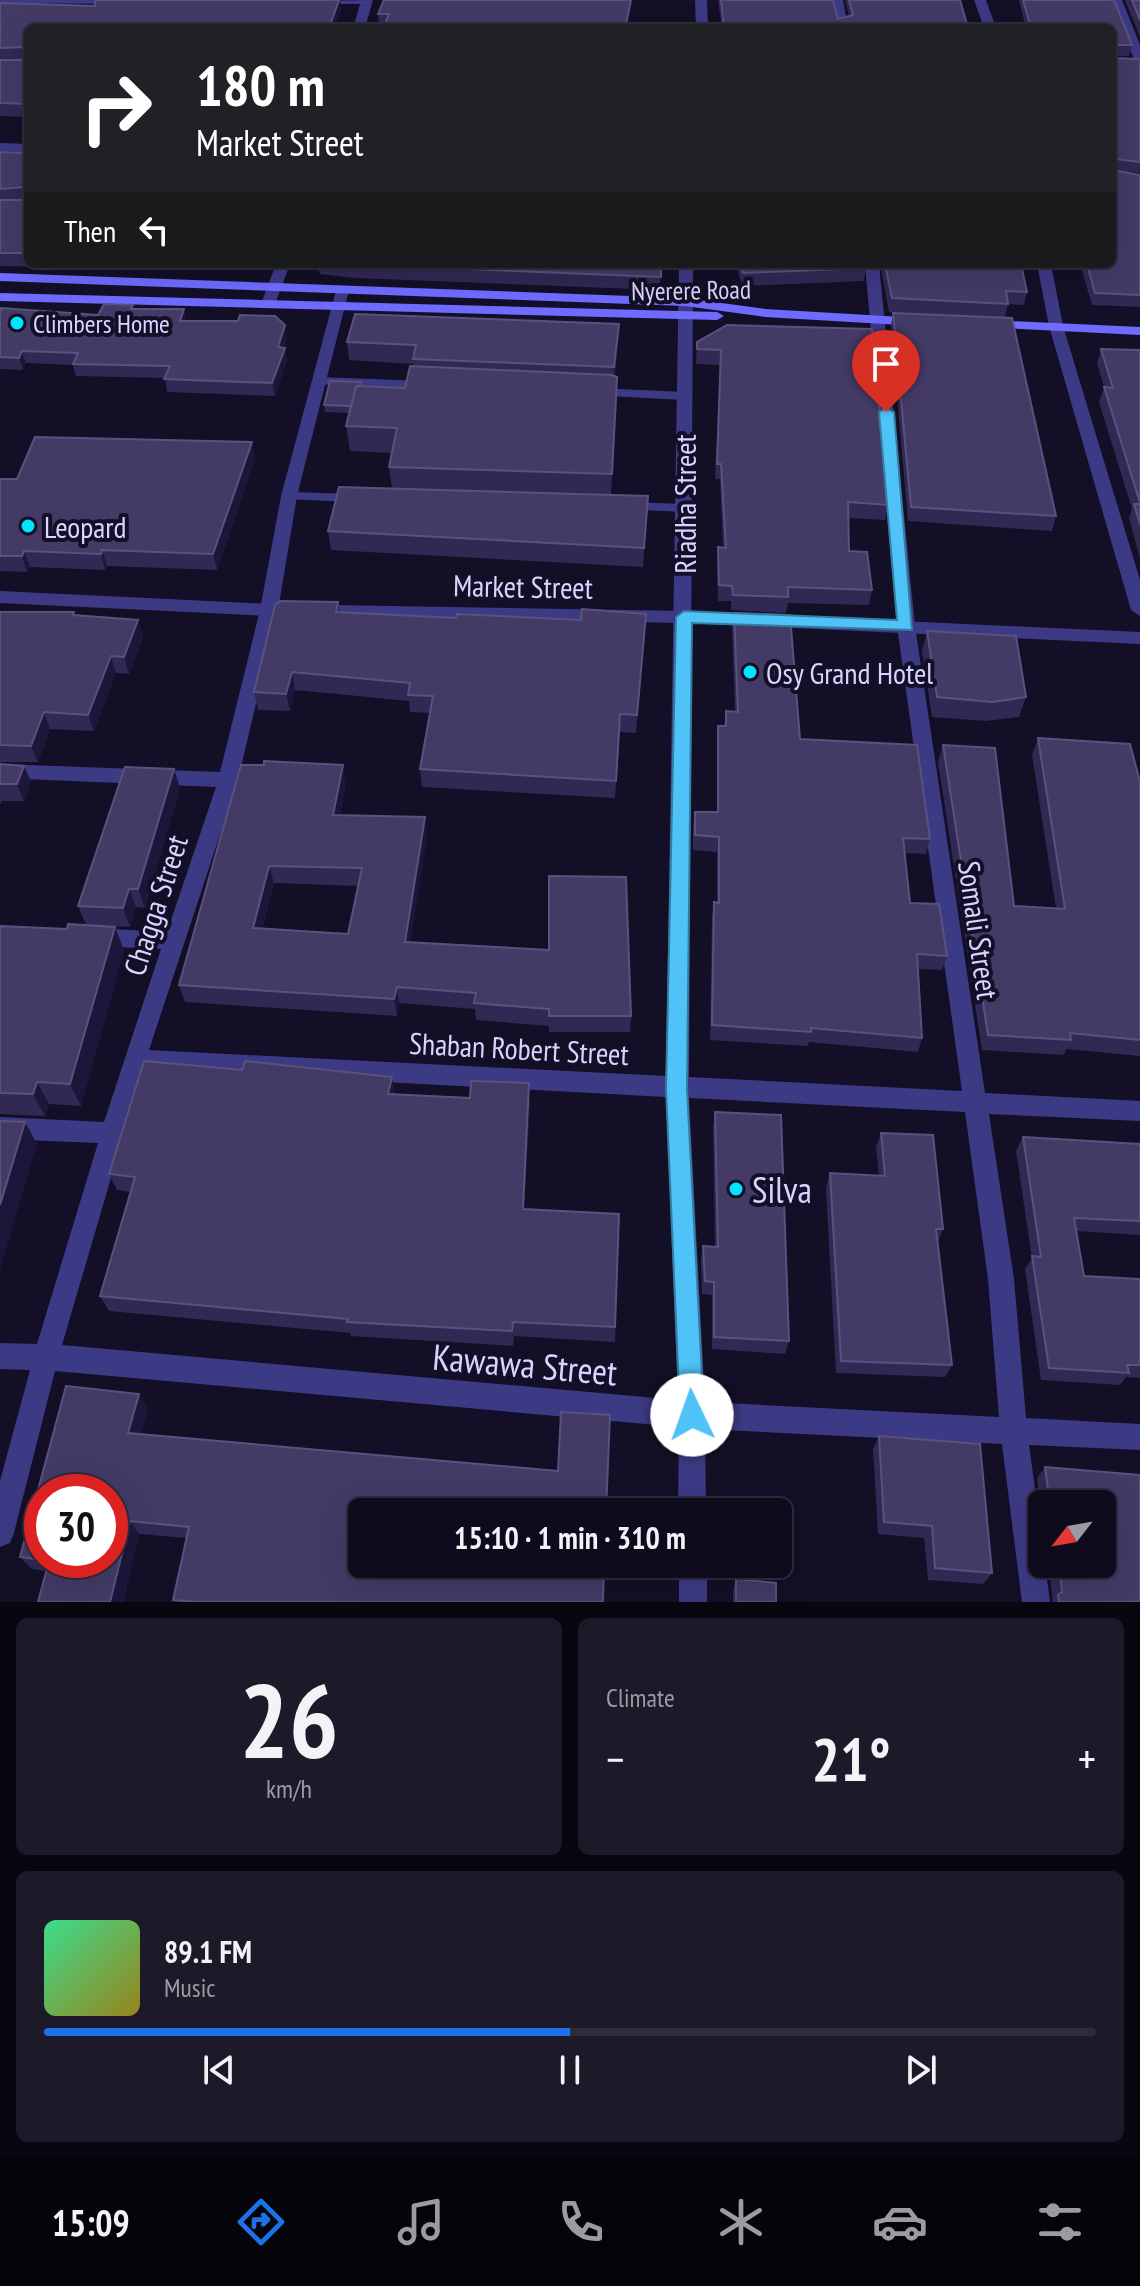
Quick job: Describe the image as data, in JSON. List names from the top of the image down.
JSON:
{
  "streets": {
    "main road": ["Nyerere Road"],
    "street": [
      "Riadha Street",
      "Market Street",
      "Chagga Street",
      "Somali Street",
      "Shaban Robert Street",
      "Kawawa Street"
    ]
  },
  "crossings": [
    ["Nyerere Road", "Riadha Street"],
    ["Nyerere Road", "Chagga Street"],
    ["Nyerere Road", "Somali Street"],
    ["Riadha Street", "Market Street"],
    ["Riadha Street", "Shaban Robert Street"],
    ["Riadha Street", "Kawawa Street"],
    ["Market Street", "Chagga Street"],
    ["Market Street", "Somali Street"],
    ["Chagga Street", "Shaban Robert Street"],
    ["Chagga Street", "Kawawa Street"],
    ["Somali Street", "Shaban Robert Street"],
    ["Somali Street", "Kawawa Street"]
  ],
  "places": [
    "Climbers Home",
    "Leopard",
    "Osy Grand Hotel",
    "Silva"
  ],
  "north": "bottom left",
  "page": {
    "turn": ["180 m", "Market Street"],
    "then": "Then",
    "limit": "30",
    "trip": "15:10 · 1 min · 310 m",
    "tile": [
      ["26", "km/h"],
      "Climate"
    ],
    "heat": ["−", "21°", "+"],
    "song": ["89.1 FM", "Music"],
    "tabs": "15:09"
  }
}
